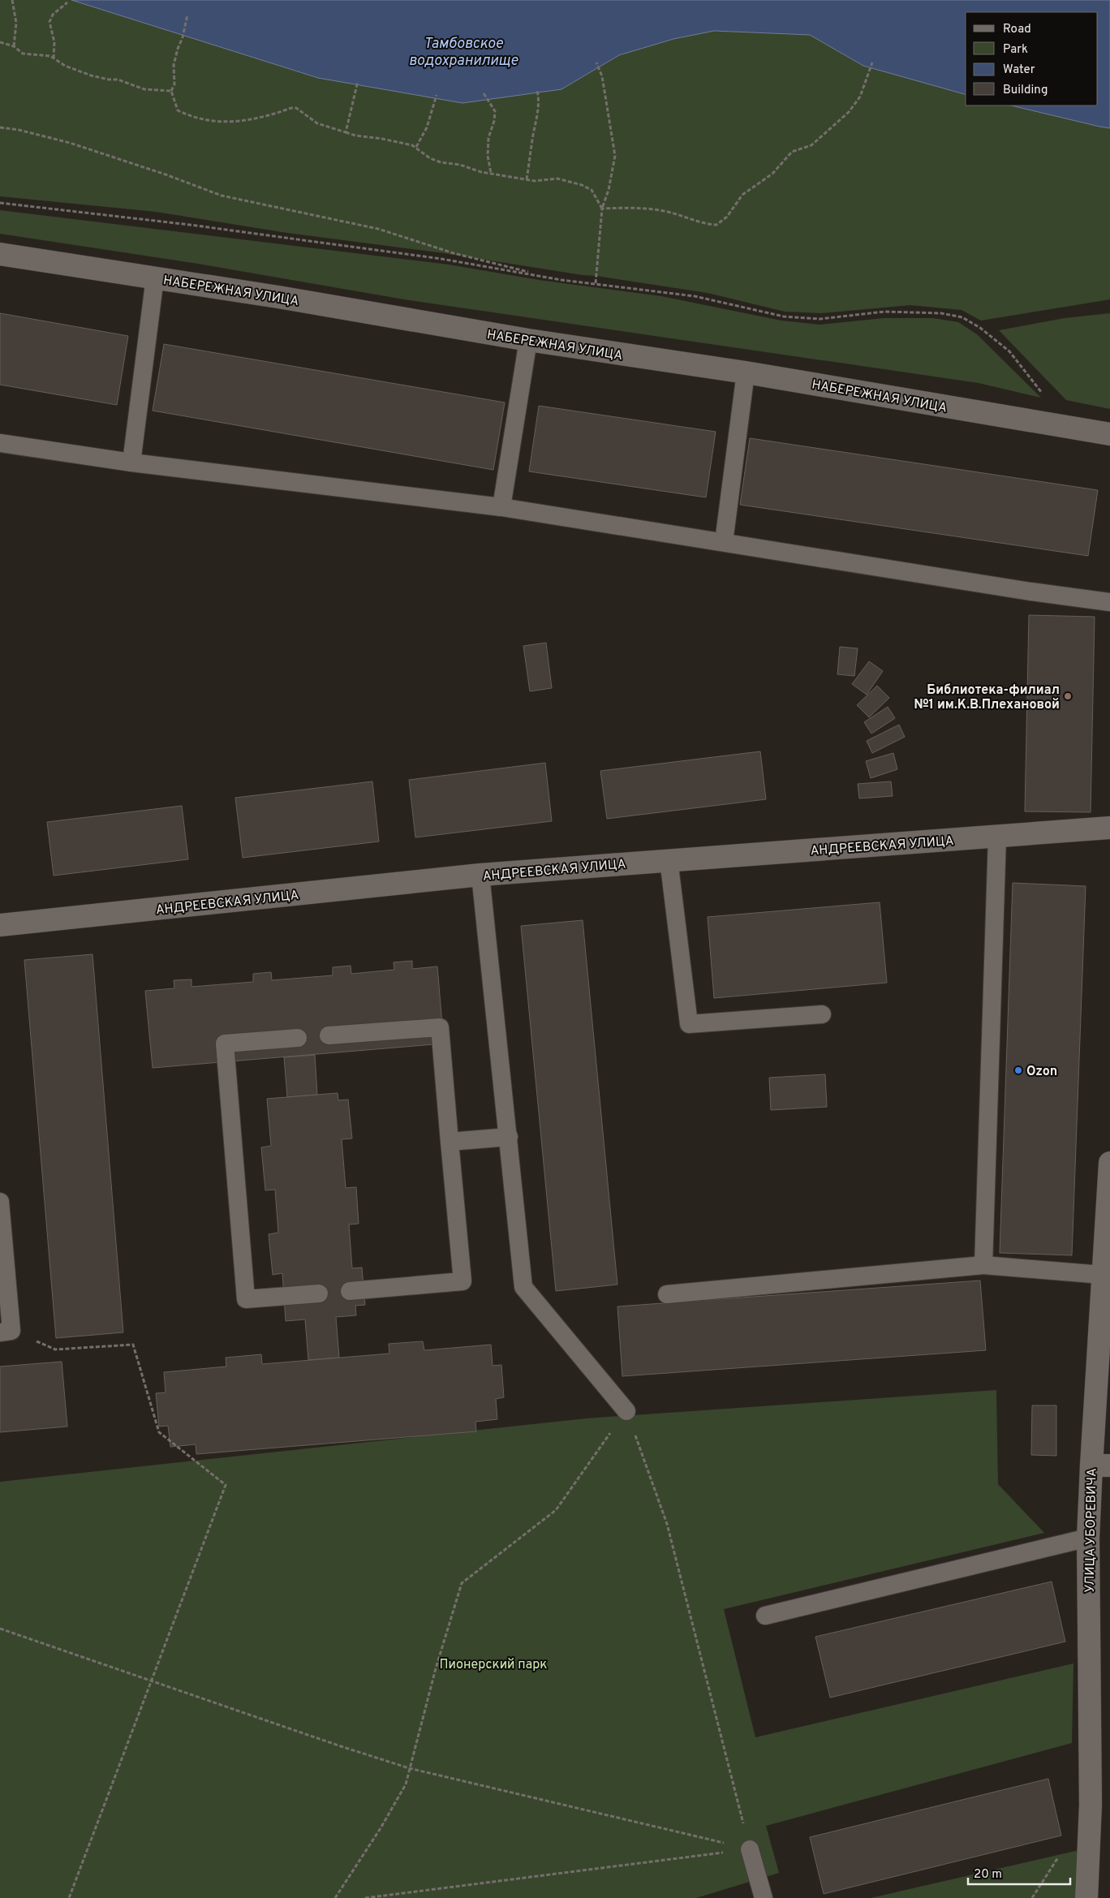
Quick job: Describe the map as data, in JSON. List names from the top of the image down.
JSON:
{
  "streets": {
    "street": ["НАБЕРЕЖНАЯ УЛИЦА", "АНДРЕЕВСКАЯ УЛИЦА", "УЛИЦА УБОРЕВИЧА"]
  },
  "water": ["Тамбовское водохранилище"],
  "parks": ["Пионерский парк"],
  "places": ["Библиотека-филиал №1 им.К.В.Плехановой", "Ozon"],
  "legend": [
    "Road",
    "Park",
    "Water",
    "Building"
  ],
  "scale_bar": "20 m"
}
